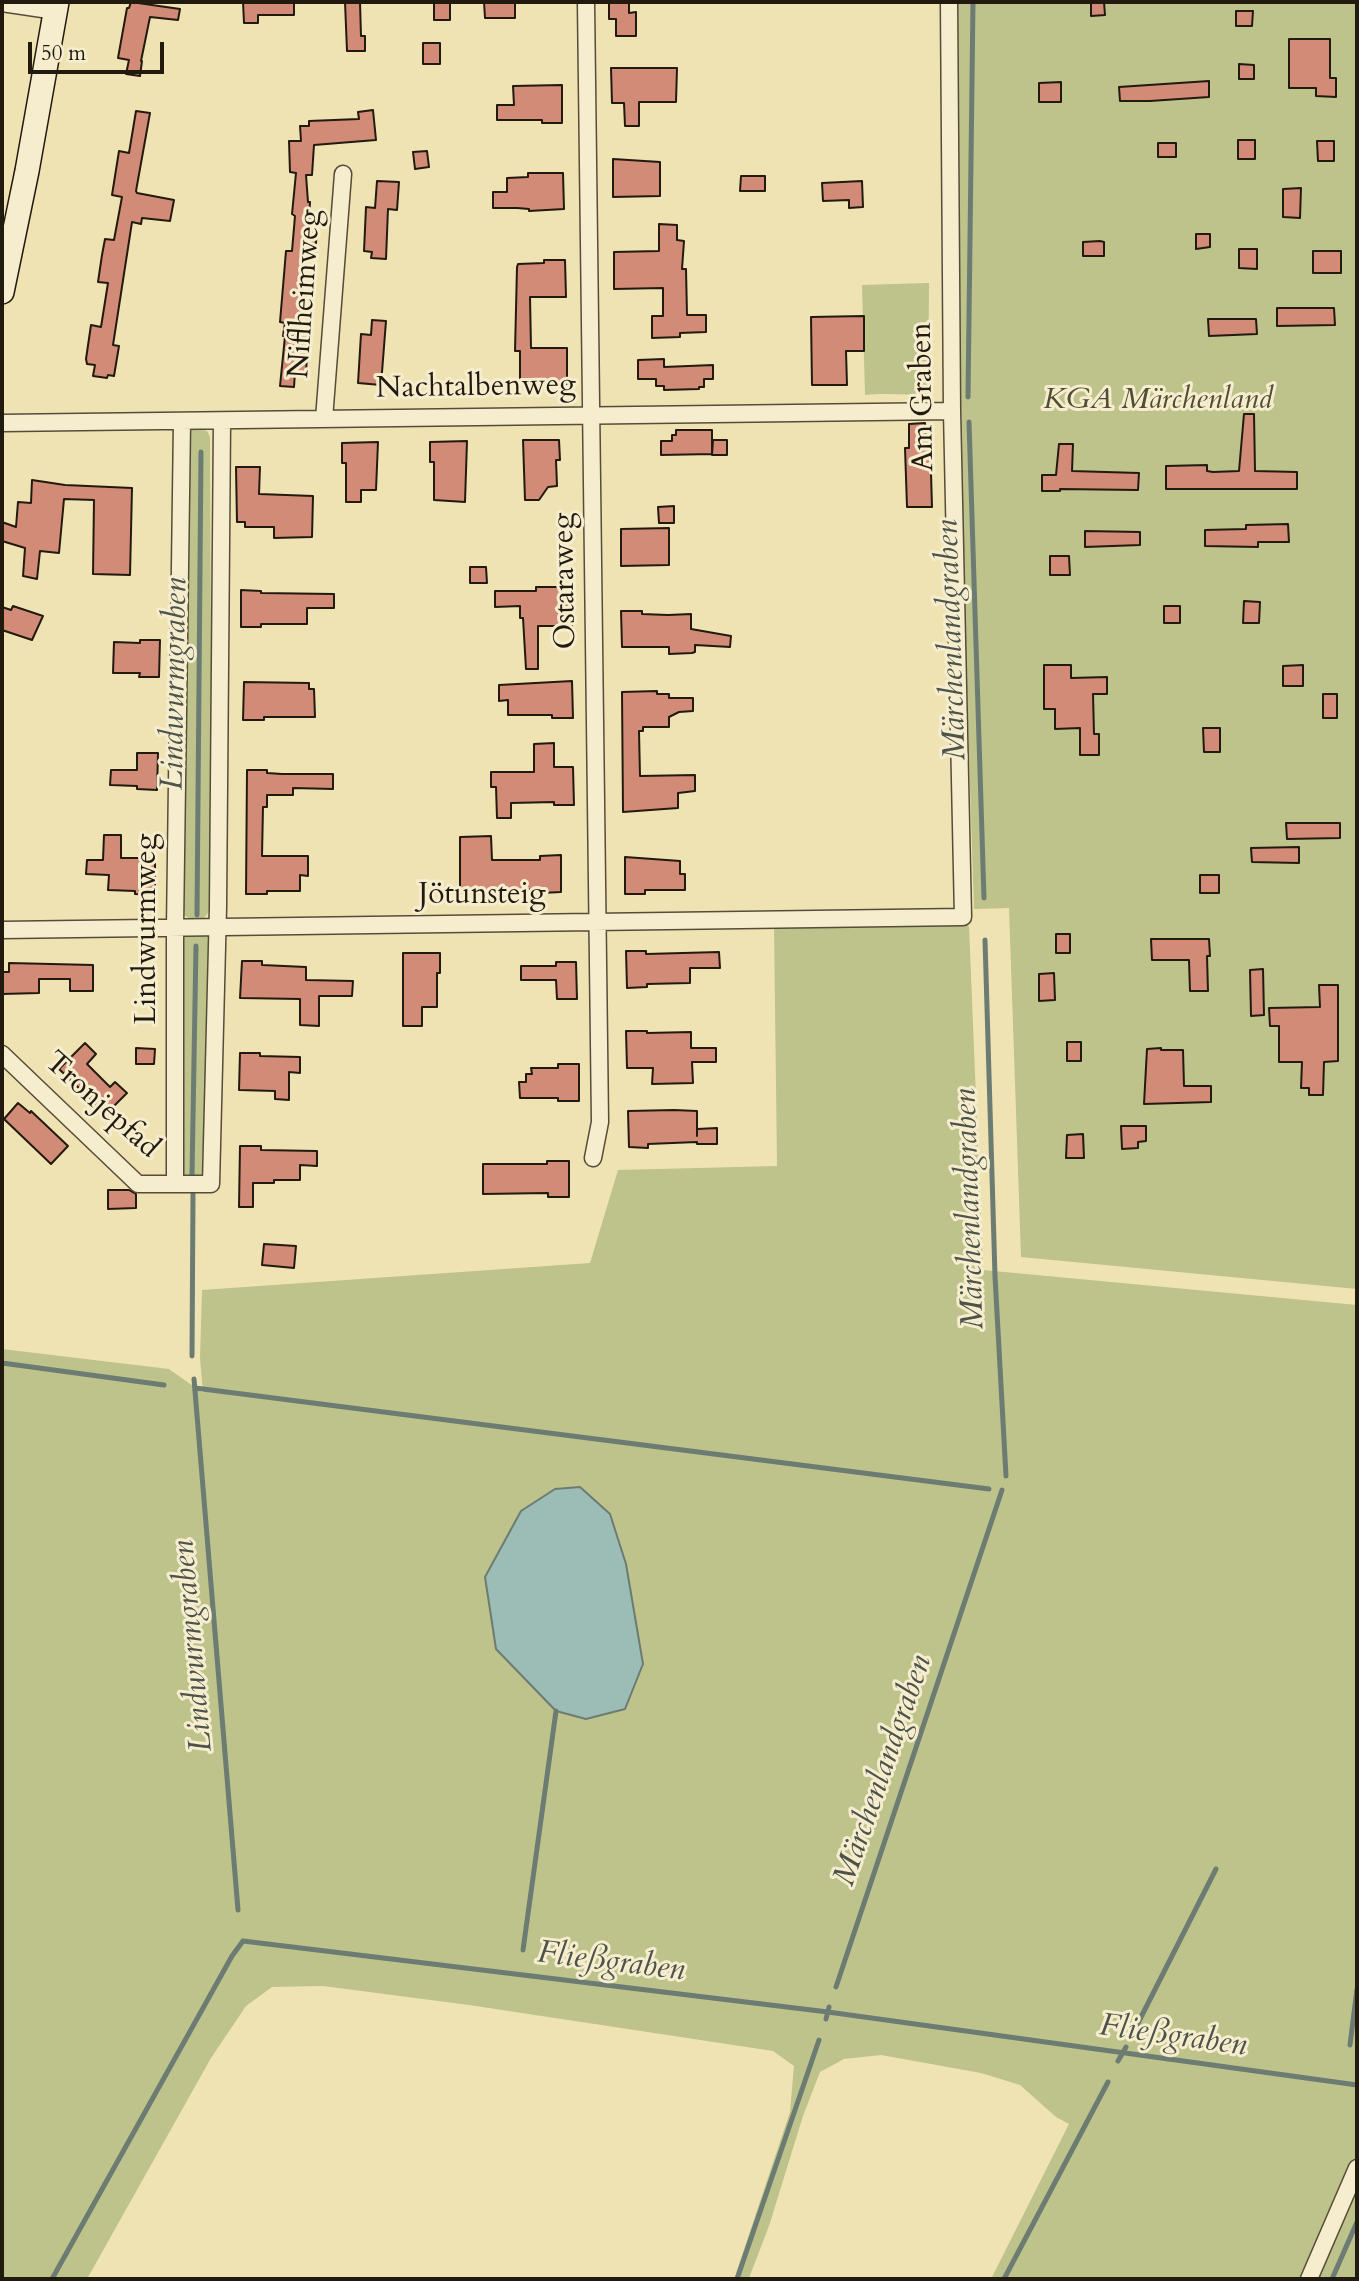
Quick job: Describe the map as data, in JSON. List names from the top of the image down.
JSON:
{
  "streets": {
    "street": [
      "Niflheimweg",
      "Nachtalbenweg",
      "Am Graben",
      "Ostaraweg",
      "Jötunsteig",
      "Lindwurmweg",
      "Tronjepfad"
    ]
  },
  "crossings": [
    ["Niflheimweg", "Nachtalbenweg"],
    ["Nachtalbenweg", "Am Graben"],
    ["Nachtalbenweg", "Ostaraweg"],
    ["Nachtalbenweg", "Lindwurmweg"],
    ["Am Graben", "Jötunsteig"],
    ["Ostaraweg", "Jötunsteig"],
    ["Jötunsteig", "Lindwurmweg"],
    ["Jötunsteig", "Tronjepfad"],
    ["Lindwurmweg", "Tronjepfad"]
  ],
  "water": ["Märchenlandgraben", "Lindwurmgraben", "Fließgraben"],
  "parks": ["KGA Märchenland"],
  "scale_bar": "50 m"
}
